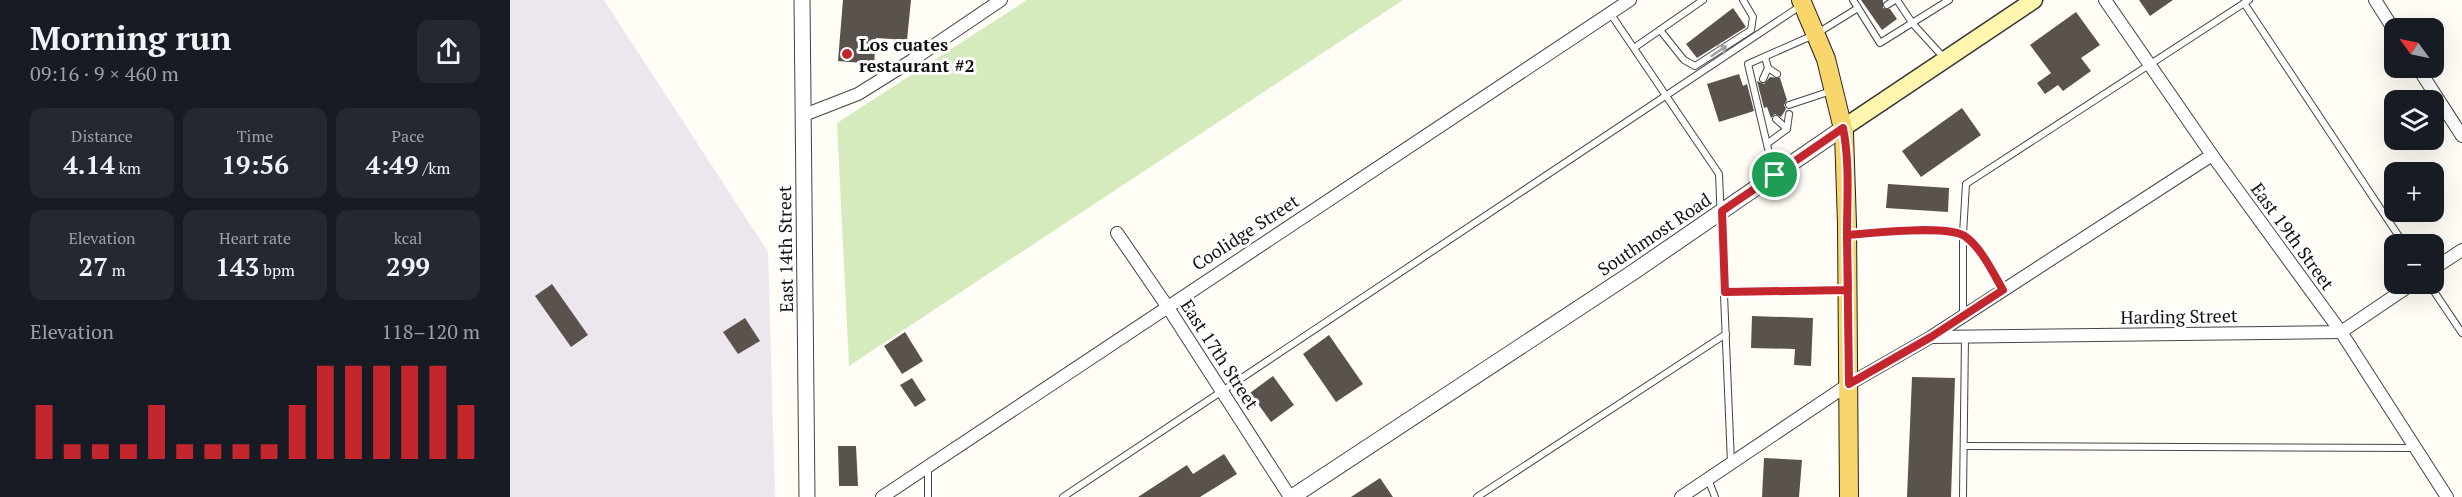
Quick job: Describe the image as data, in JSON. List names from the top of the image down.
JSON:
{
  "streets": {
    "main road": ["Southmost Road"],
    "street": [
      "Coolidge Street",
      "East 19th Street",
      "East 14th Street",
      "Harding Street",
      "East 17th Street"
    ]
  },
  "crossings": [
    ["Coolidge Street", "East 17th Street"],
    ["Southmost Road", "East 17th Street"],
    ["East 19th Street", "Harding Street"]
  ],
  "places": ["Los cuates restaurant #2"],
  "north": "top left",
  "page": {
    "heading": ["Morning run", "09:16 · 9 × 460 m"],
    "map_buttons": ["+", "−"],
    "stats": [
      ["Distance", "4.14 km"],
      ["Time", "19:56"],
      ["Pace", "4:49 /km"],
      ["Elevation", "27 m"],
      ["Heart rate", "143 bpm"],
      ["kcal", "299"]
    ],
    "chart": ["Elevation", "118–120 m"]
  }
}
